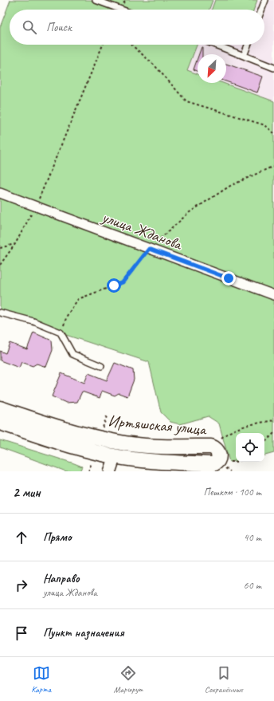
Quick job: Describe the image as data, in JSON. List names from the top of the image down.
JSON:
{
  "streets": {
    "street": ["улица Жданова", "Иртяшская улица"]
  },
  "north": "bottom left",
  "page": {
    "search": "Поиск",
    "heading": ["2 мин", "Пешком · 100 m"],
    "list": [
      ["Прямо", "40 m"],
      ["Направо", "улица Жданова", "60 m"],
      "Пункт назначения"
    ],
    "nav": ["Карта", "Маршрут", "Сохранённые"]
  }
}
